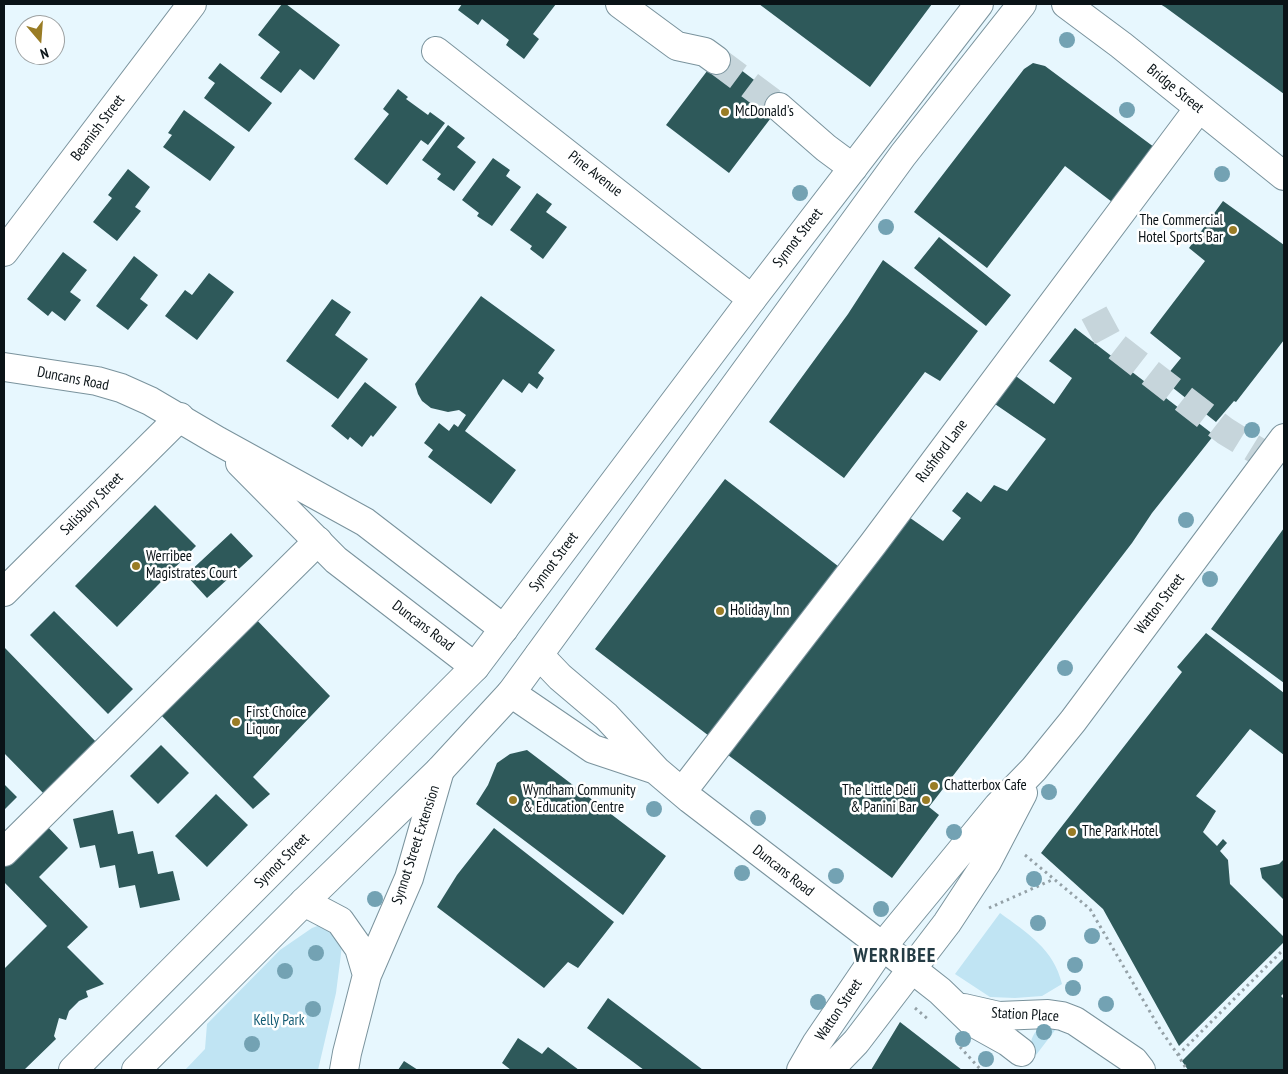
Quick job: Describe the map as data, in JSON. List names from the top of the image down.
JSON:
{
  "streets": {
    "main road": [
      "Bridge Street",
      "Beamish Street",
      "Pine Avenue",
      "Synnot Street",
      "Duncans Road",
      "Rushford Lane",
      "Salisbury Street",
      "Watton Street",
      "Synnot Street Extension",
      "Station Place"
    ]
  },
  "crossings": [
    ["Bridge Street", "Rushford Lane"],
    ["Pine Avenue", "Synnot Street"],
    ["Synnot Street", "Duncans Road"],
    ["Duncans Road", "Rushford Lane"],
    ["Duncans Road", "Salisbury Street"],
    ["Duncans Road", "Watton Street"],
    ["Duncans Road", "Station Place"],
    ["Watton Street", "Station Place"]
  ],
  "districts": ["WERRIBEE"],
  "parks": ["Kelly Park"],
  "places": [
    "McDonald's",
    "The Commercial Hotel Sports Bar",
    "Werribee Magistrates Court",
    "Holiday Inn",
    "First Choice Liquor",
    "Chatterbox Cafe",
    "Wyndham Community & Education Centre",
    "The Little Deli & Panini Bar",
    "The Park Hotel"
  ],
  "north": "bottom"
}
